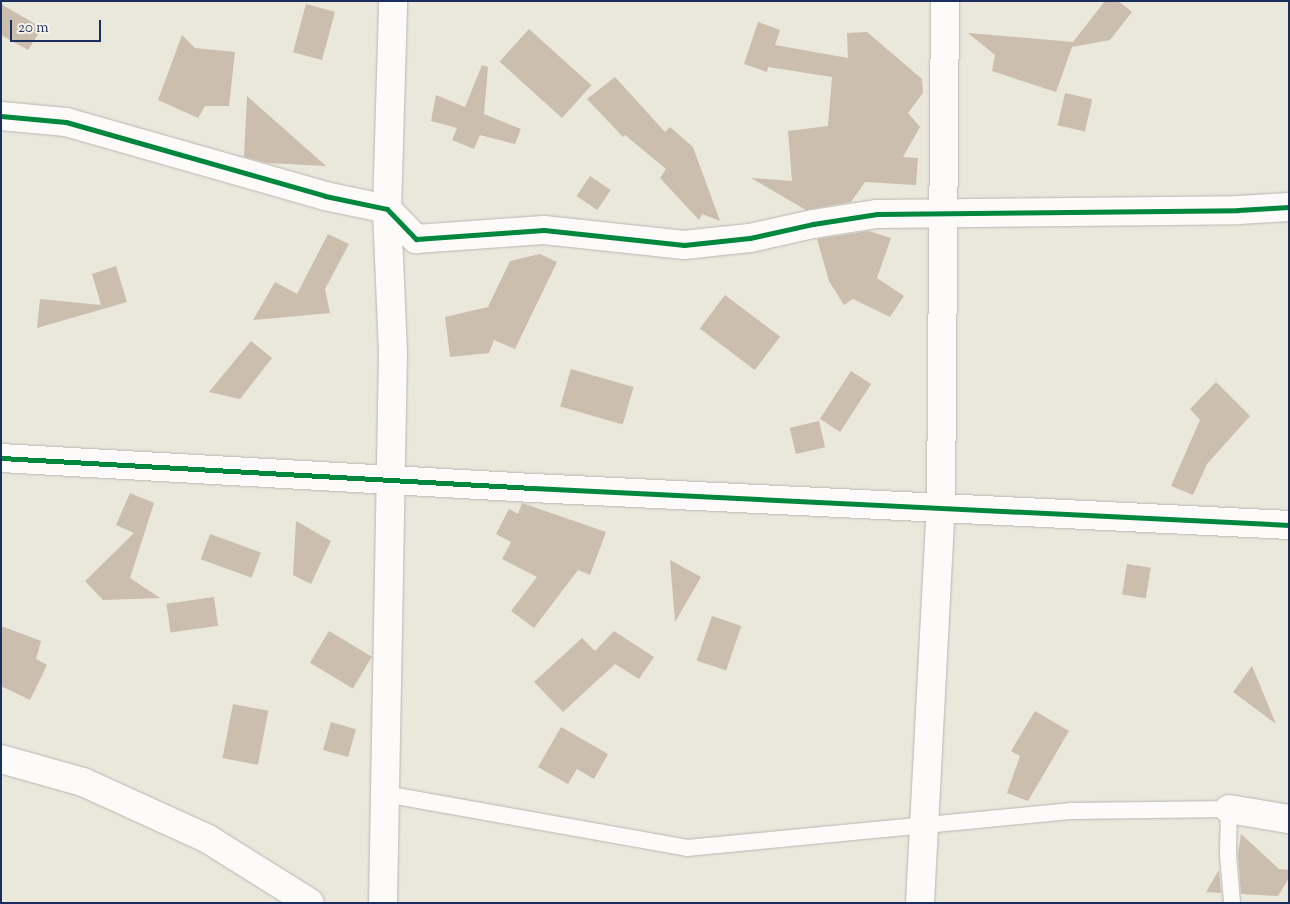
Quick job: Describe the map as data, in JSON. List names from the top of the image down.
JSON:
{
  "scale_bar": "20 m"
}
